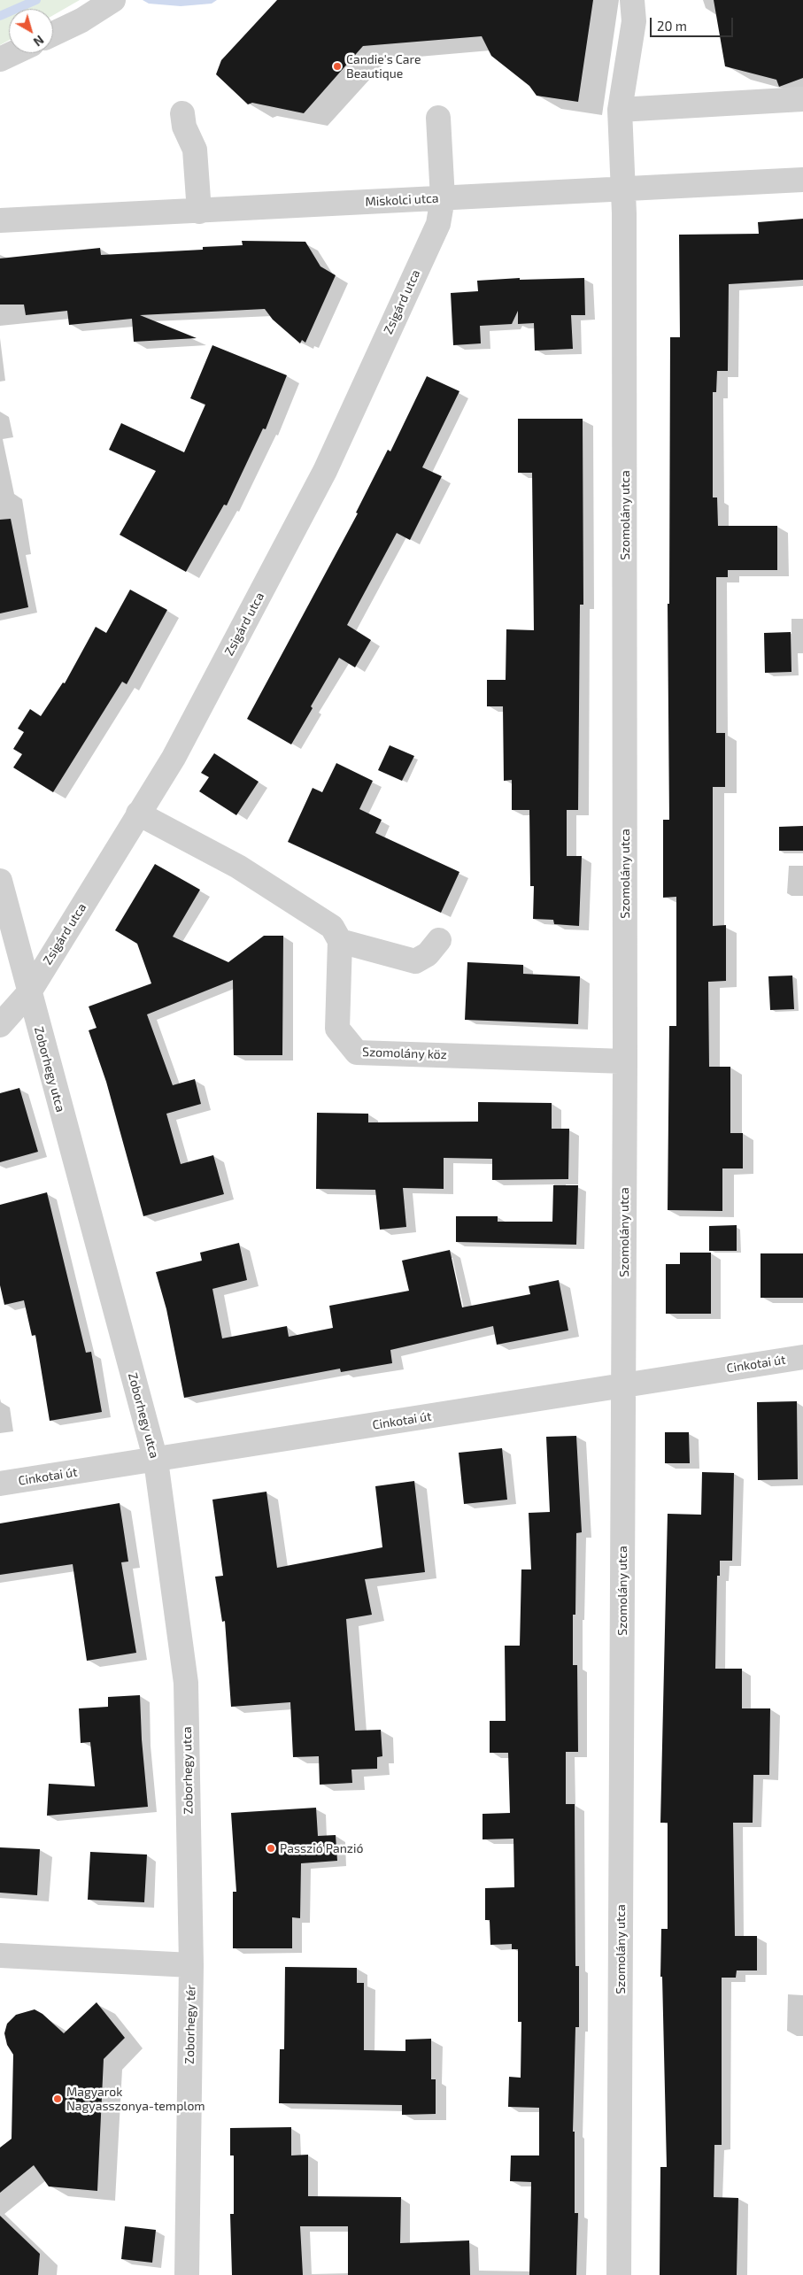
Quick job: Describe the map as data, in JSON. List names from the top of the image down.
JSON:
{
  "streets": {
    "street": [
      "Miskolci utca",
      "Zsigárd utca",
      "Szomolány utca",
      "Szomolány köz",
      "Zoborhegy utca",
      "Cinkotai út",
      "Zoborhegy tér"
    ]
  },
  "crossings": [
    ["Miskolci utca", "Zsigárd utca"],
    ["Miskolci utca", "Szomolány utca"],
    ["Zsigárd utca", "Zoborhegy utca"],
    ["Szomolány utca", "Szomolány köz"],
    ["Szomolány utca", "Cinkotai út"],
    ["Zoborhegy utca", "Cinkotai út"],
    ["Zoborhegy utca", "Zoborhegy tér"]
  ],
  "places": ["Candie's Care Beautique", "Passzió Panzió", "Magyarok Nagyasszonya-templom"],
  "scale_bar": "20 m",
  "north": "bottom right"
}
